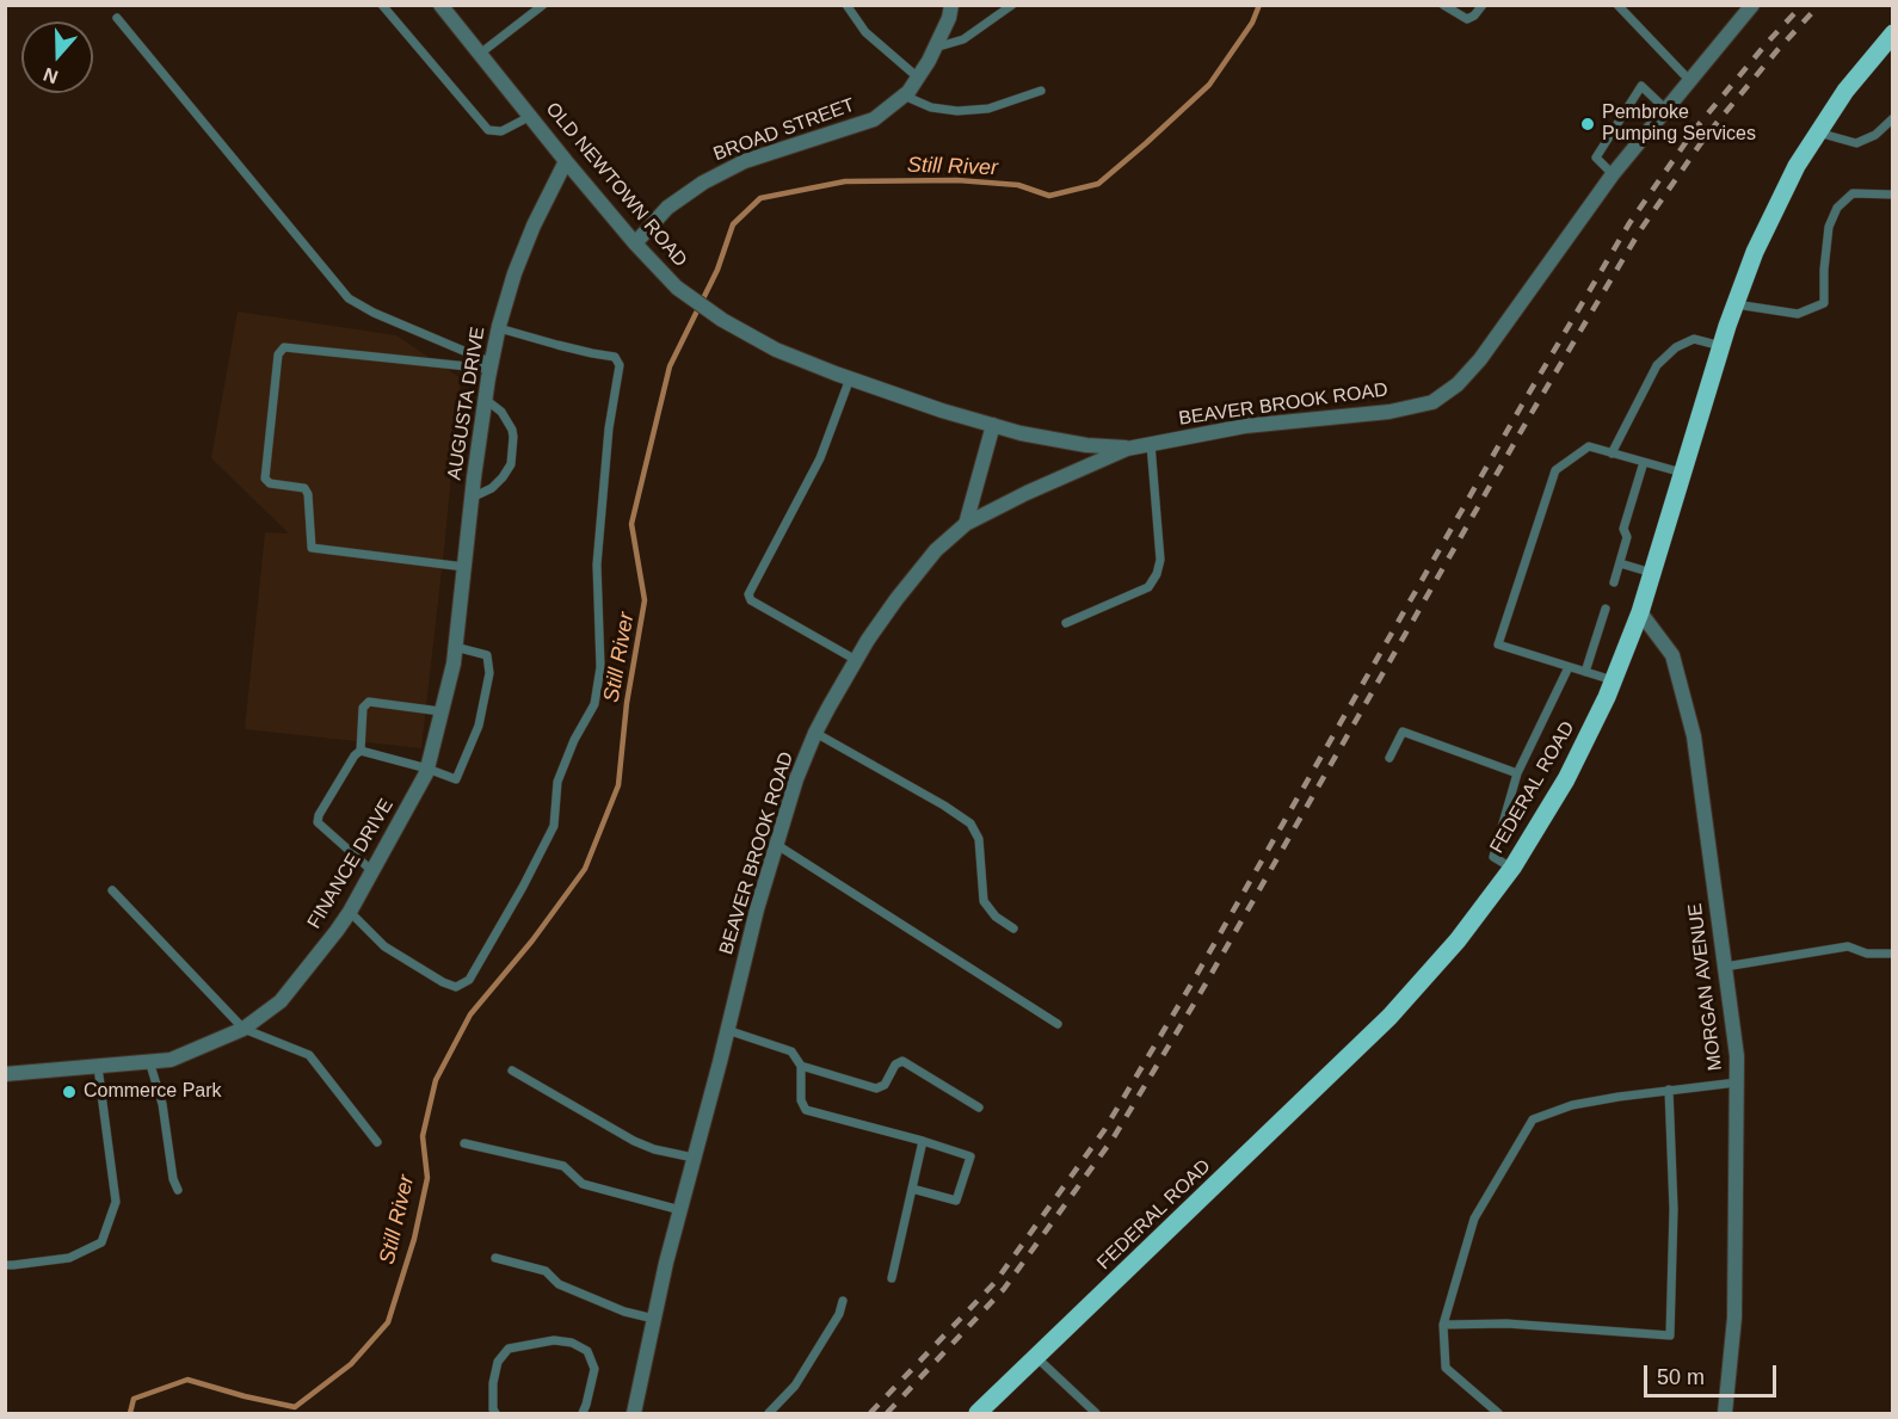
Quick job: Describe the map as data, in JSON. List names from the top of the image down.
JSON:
{
  "streets": {
    "main road": ["FEDERAL ROAD"],
    "street": [
      "BROAD STREET",
      "OLD NEWTOWN ROAD",
      "AUGUSTA DRIVE",
      "BEAVER BROOK ROAD",
      "FINANCE DRIVE",
      "MORGAN AVENUE"
    ]
  },
  "crossings": [
    ["BROAD STREET", "OLD NEWTOWN ROAD"],
    ["OLD NEWTOWN ROAD", "AUGUSTA DRIVE"],
    ["OLD NEWTOWN ROAD", "BEAVER BROOK ROAD"],
    ["AUGUSTA DRIVE", "FINANCE DRIVE"],
    ["FEDERAL ROAD", "MORGAN AVENUE"]
  ],
  "water": ["Still River"],
  "places": ["Pembroke Pumping Services", "Commerce Park"],
  "scale_bar": "50 m",
  "north": "bottom"
}
